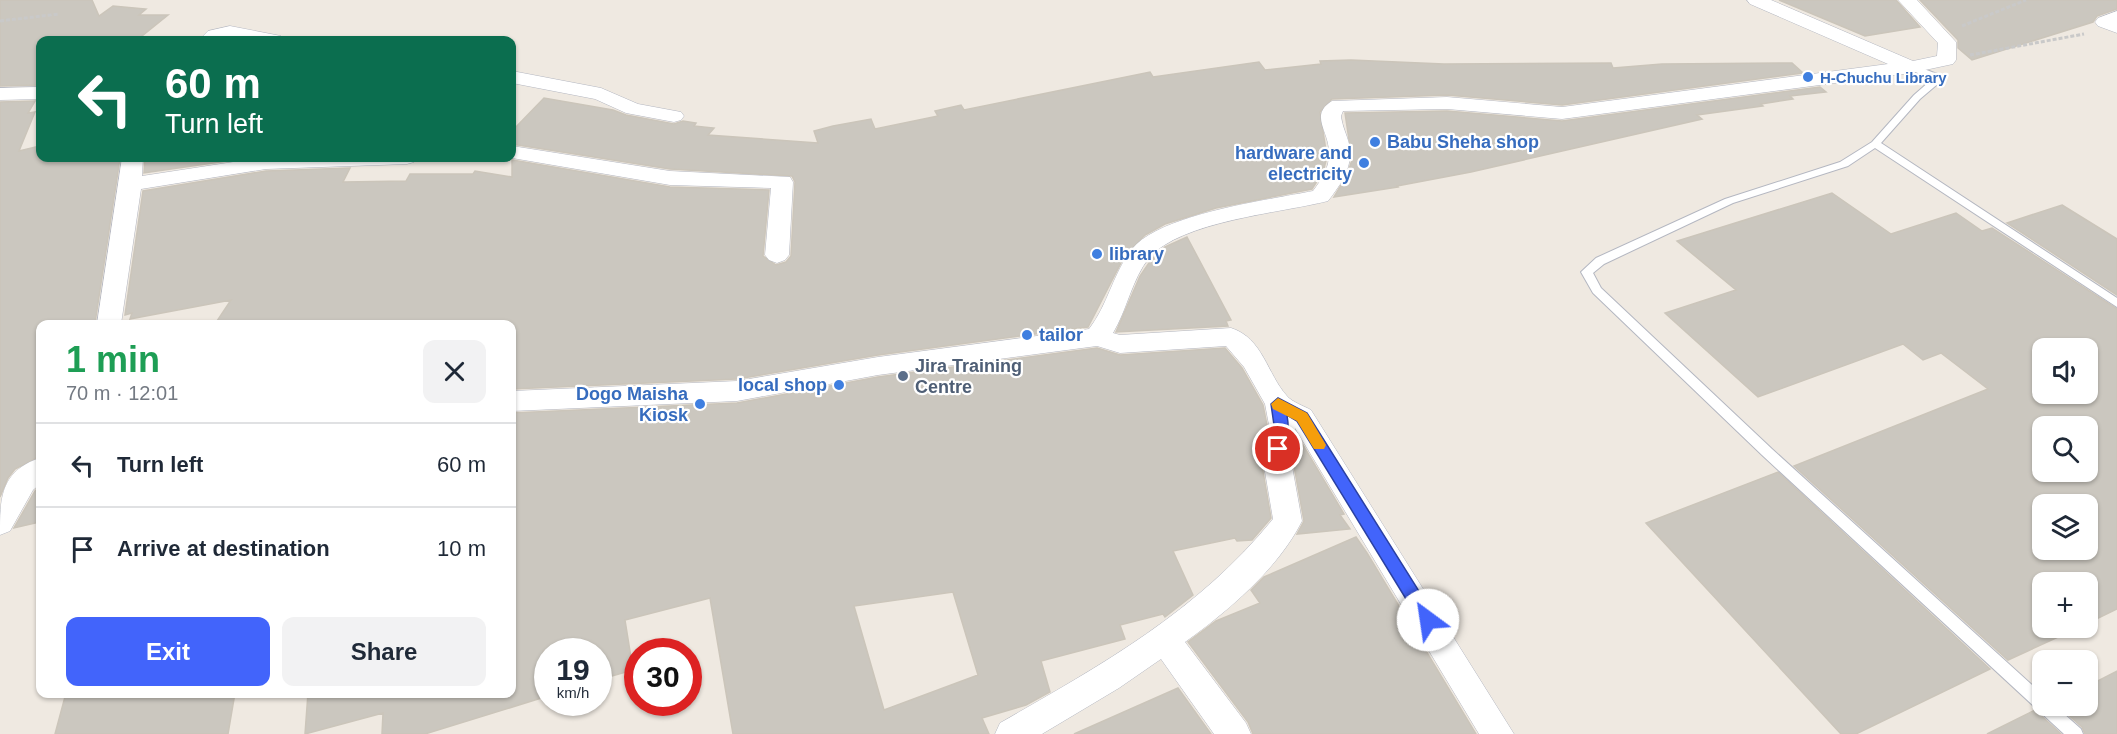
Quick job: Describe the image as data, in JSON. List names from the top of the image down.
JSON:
{
  "places": [
    "H-Chuchu Library",
    "Babu Sheha shop",
    "hardware and electricity",
    "library",
    "tailor",
    "Jira Training Centre",
    "local shop",
    "Dogo Maisha Kiosk"
  ],
  "page": {
    "turn": ["60 m", "Turn left"],
    "heading": ["1 min", "70 m · 12:01"],
    "map_buttons": ["+", "−"],
    "list": [
      {
        "name": "Turn left",
        "value": "60 m"
      },
      {
        "name": "Arrive at destination",
        "value": "10 m"
      }
    ],
    "buttons": ["Exit", "Share"],
    "speed": "19 km/h",
    "limit": "30"
  }
}
